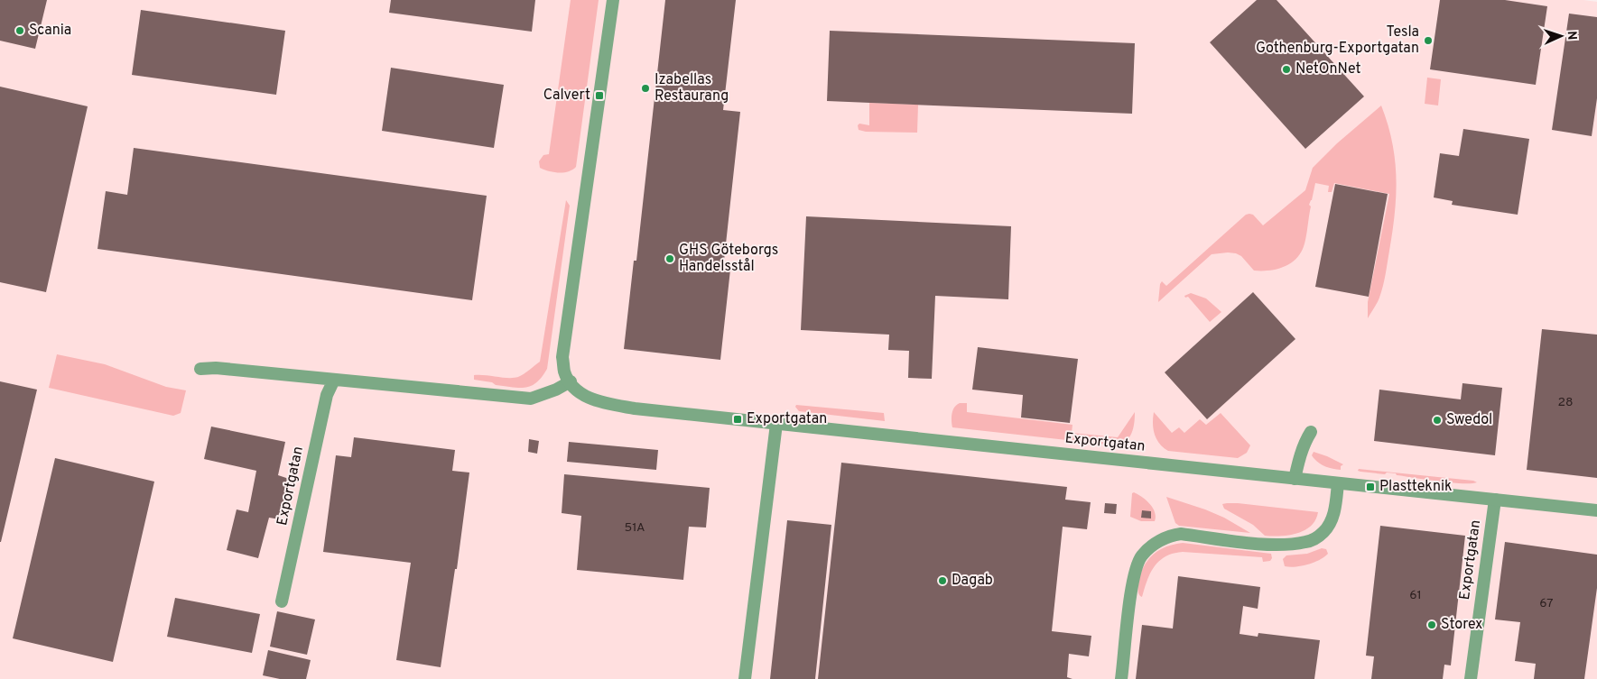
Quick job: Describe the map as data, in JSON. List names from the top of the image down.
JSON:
{
  "streets": {
    "street": ["Exportgatan"]
  },
  "places": {
    "other": [
      "Scania",
      "Tesla Gothenburg-Exportgatan",
      "NetOnNet",
      "Izabellas Restaurang",
      "GHS Göteborgs Handelsstål",
      "Swedol",
      "Dagab",
      "Storex"
    ],
    "transit": ["Calvert", "Exportgatan", "Plastteknik"]
  },
  "house_numbers": [
    "28",
    "51A",
    "61",
    "67"
  ],
  "north": "right"
}
